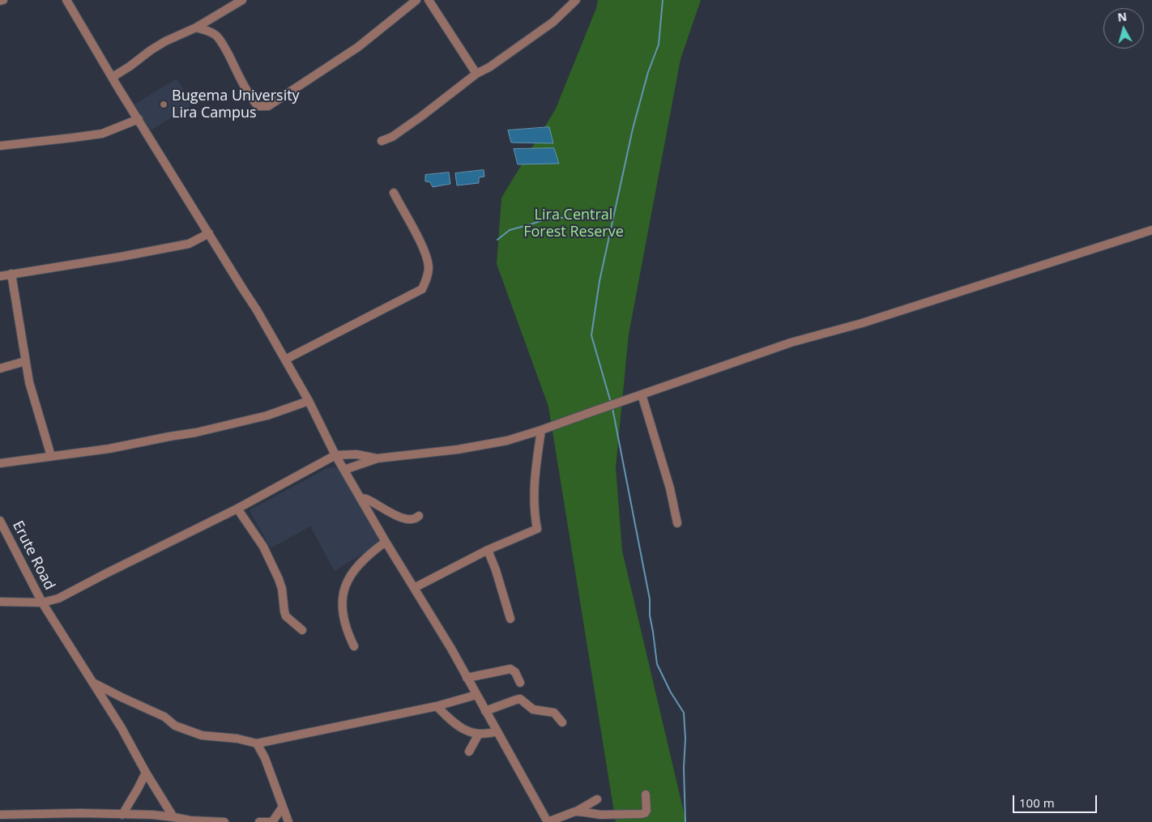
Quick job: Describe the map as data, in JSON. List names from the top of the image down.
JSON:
{
  "streets": {
    "street": ["Erute Road"]
  },
  "parks": ["Lira Central Forest Reserve"],
  "places": ["Bugema University Lira Campus"],
  "scale_bar": "100 m",
  "north": "top"
}
